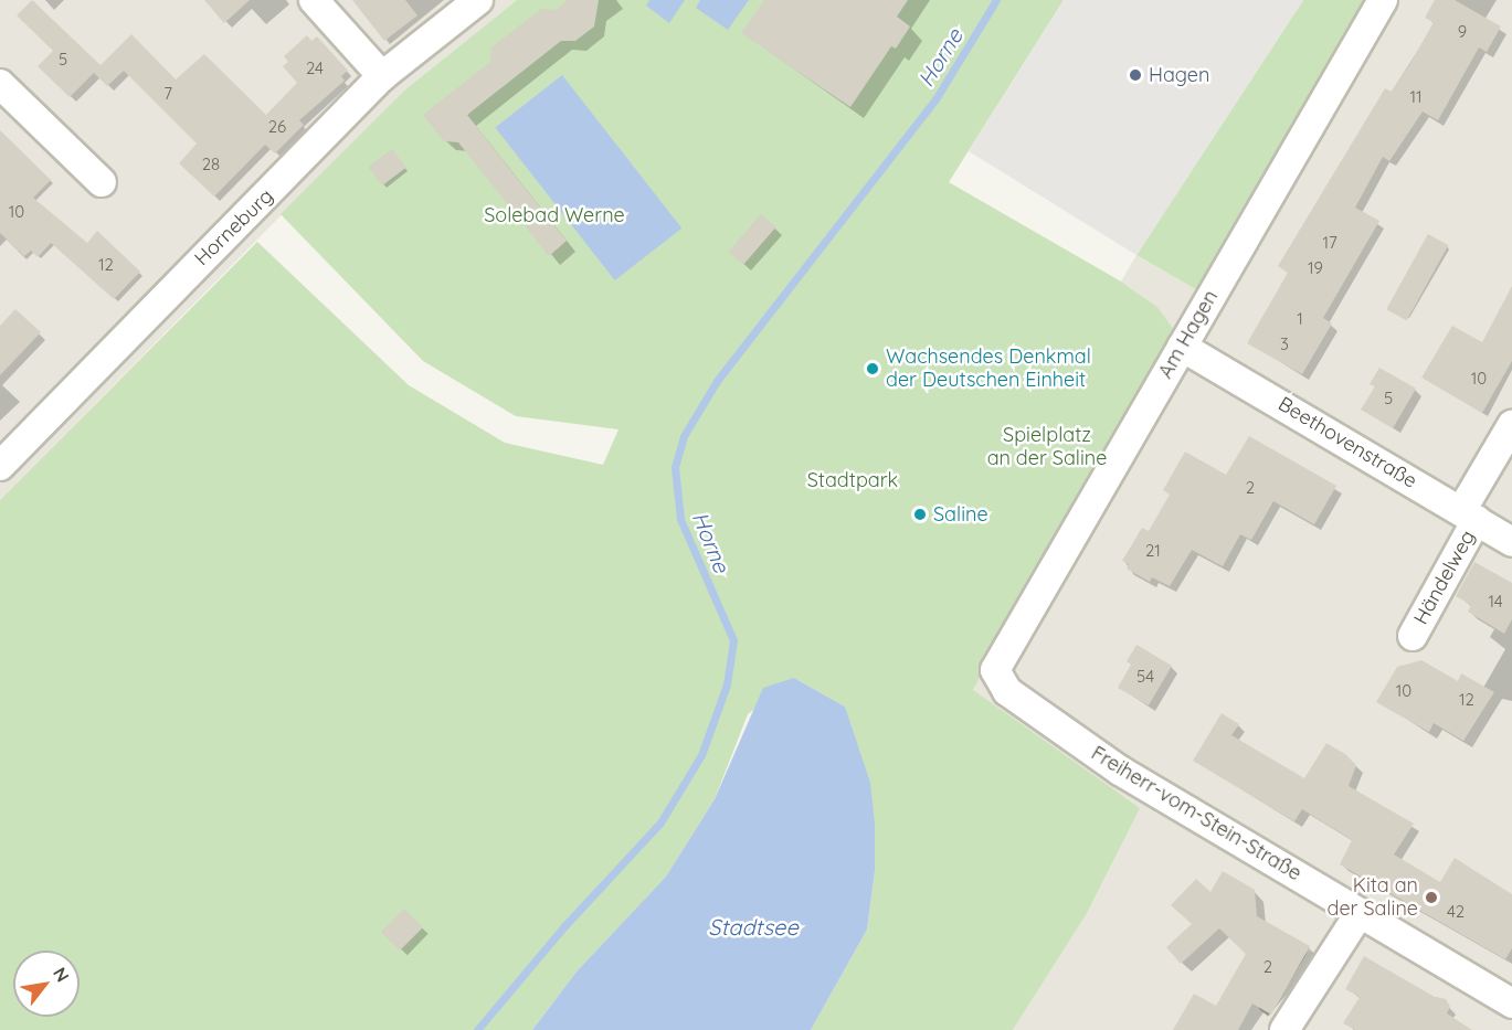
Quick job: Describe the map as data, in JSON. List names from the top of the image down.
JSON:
{
  "streets": {
    "street": [
      "Horneburg",
      "Am Hagen",
      "Beethovenstraße",
      "Händelweg",
      "Freiherr-vom-Stein-Straße"
    ]
  },
  "crossings": [
    ["Am Hagen", "Beethovenstraße"],
    ["Am Hagen", "Freiherr-vom-Stein-Straße"],
    ["Beethovenstraße", "Händelweg"]
  ],
  "water": ["Horne", "Stadtsee"],
  "parks": ["Solebad Werne", "Spielplatz an der Saline", "Stadtpark"],
  "places": [
    "Hagen",
    "Wachsendes Denkmal der Deutschen Einheit",
    "Saline",
    "Kita an der Saline"
  ],
  "house_numbers": [
    "9",
    "5",
    "24",
    "7",
    "11",
    "26",
    "28",
    "10",
    "17",
    "12",
    "19",
    "1",
    "3",
    "10",
    "5",
    "2",
    "21",
    "14",
    "54",
    "10",
    "12",
    "42",
    "2"
  ],
  "north": "top right"
}
